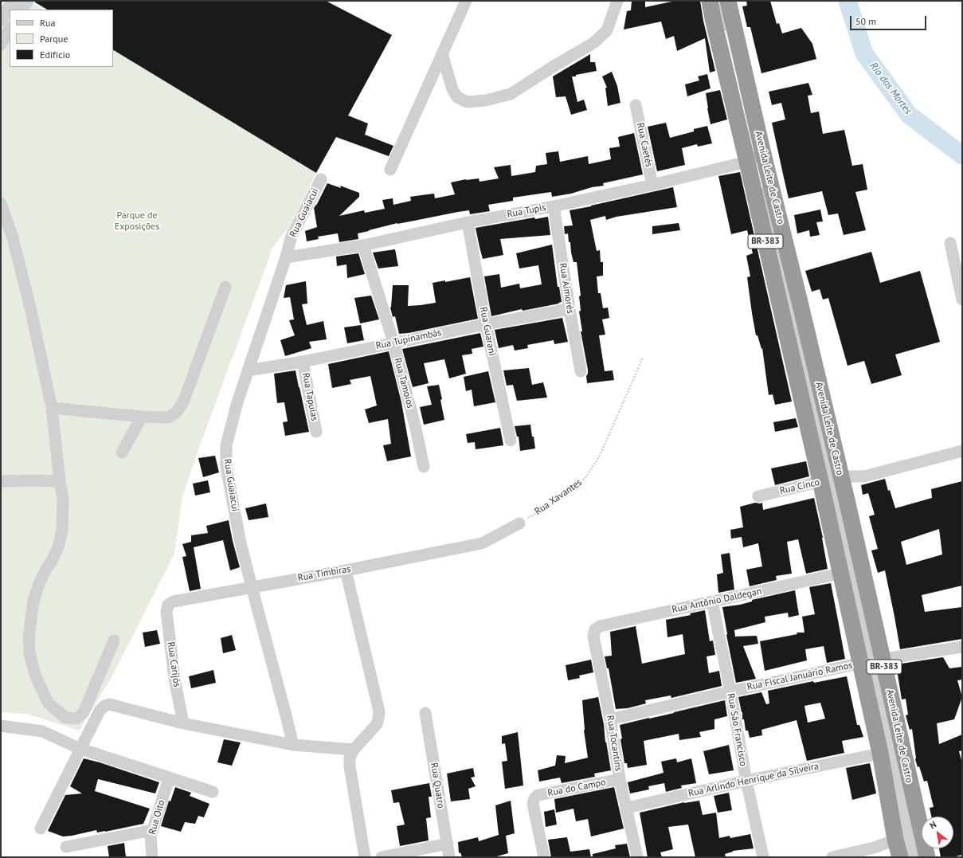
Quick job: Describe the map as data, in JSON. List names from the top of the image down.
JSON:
{
  "streets": {
    "highway": ["Avenida Leite de Castro", "BR-383"],
    "street": [
      "Rua Caetés",
      "Rua Tupis",
      "Rua Guaiacui",
      "Rua Aimorés",
      "Rua Guarani",
      "Rua Tupinambás",
      "Rua Tamoios",
      "Rua Tapuias",
      "Rua Cinco",
      "Rua Timbiras",
      "Rua Antônio Daldegan",
      "Rua Carijós",
      "Rua Fiscal Januário Ramos",
      "Rua São Francisco",
      "Rua Tocantins",
      "Rua Arlindo Henrique da Silveira",
      "Rua Quatro",
      "Rua do Campo",
      "Rua Oito"
    ],
    "path": ["Rua Xavantes"]
  },
  "crossings": [
    ["Rua Caetés", "Rua Tupis"],
    ["Avenida Leite de Castro", "Rua Tupis"],
    ["Avenida Leite de Castro", "Rua Cinco"],
    ["Avenida Leite de Castro", "Rua Antônio Daldegan"],
    ["Avenida Leite de Castro", "Rua Fiscal Januário Ramos"],
    ["Avenida Leite de Castro", "Rua Arlindo Henrique da Silveira"],
    ["Rua Tupis", "Rua Guaiacui"],
    ["Rua Tupis", "Rua Aimorés"],
    ["Rua Tupis", "Rua Guarani"],
    ["Rua Tupis", "Rua Tamoios"],
    ["Rua Guaiacui", "Rua Tupinambás"],
    ["Rua Guaiacui", "Rua Timbiras"],
    ["Rua Aimorés", "Rua Tupinambás"],
    ["Rua Guarani", "Rua Tupinambás"],
    ["Rua Tupinambás", "Rua Tamoios"],
    ["Rua Tupinambás", "Rua Tapuias"],
    ["Rua Xavantes", "Rua Timbiras"],
    ["Rua Timbiras", "Rua Carijós"],
    ["Rua Antônio Daldegan", "Rua São Francisco"],
    ["Rua Antônio Daldegan", "Rua Tocantins"],
    ["Rua Fiscal Januário Ramos", "Rua São Francisco"],
    ["Rua Fiscal Januário Ramos", "Rua Tocantins"],
    ["Rua São Francisco", "Rua Arlindo Henrique da Silveira"],
    ["Rua Tocantins", "Rua Arlindo Henrique da Silveira"],
    ["Rua Tocantins", "Rua do Campo"]
  ],
  "water": ["Rio das Mortes"],
  "parks": ["Parque de Exposições"],
  "legend": ["Rua", "Parque", "Edifício"],
  "scale_bar": "50 m",
  "north": "top left"
}
